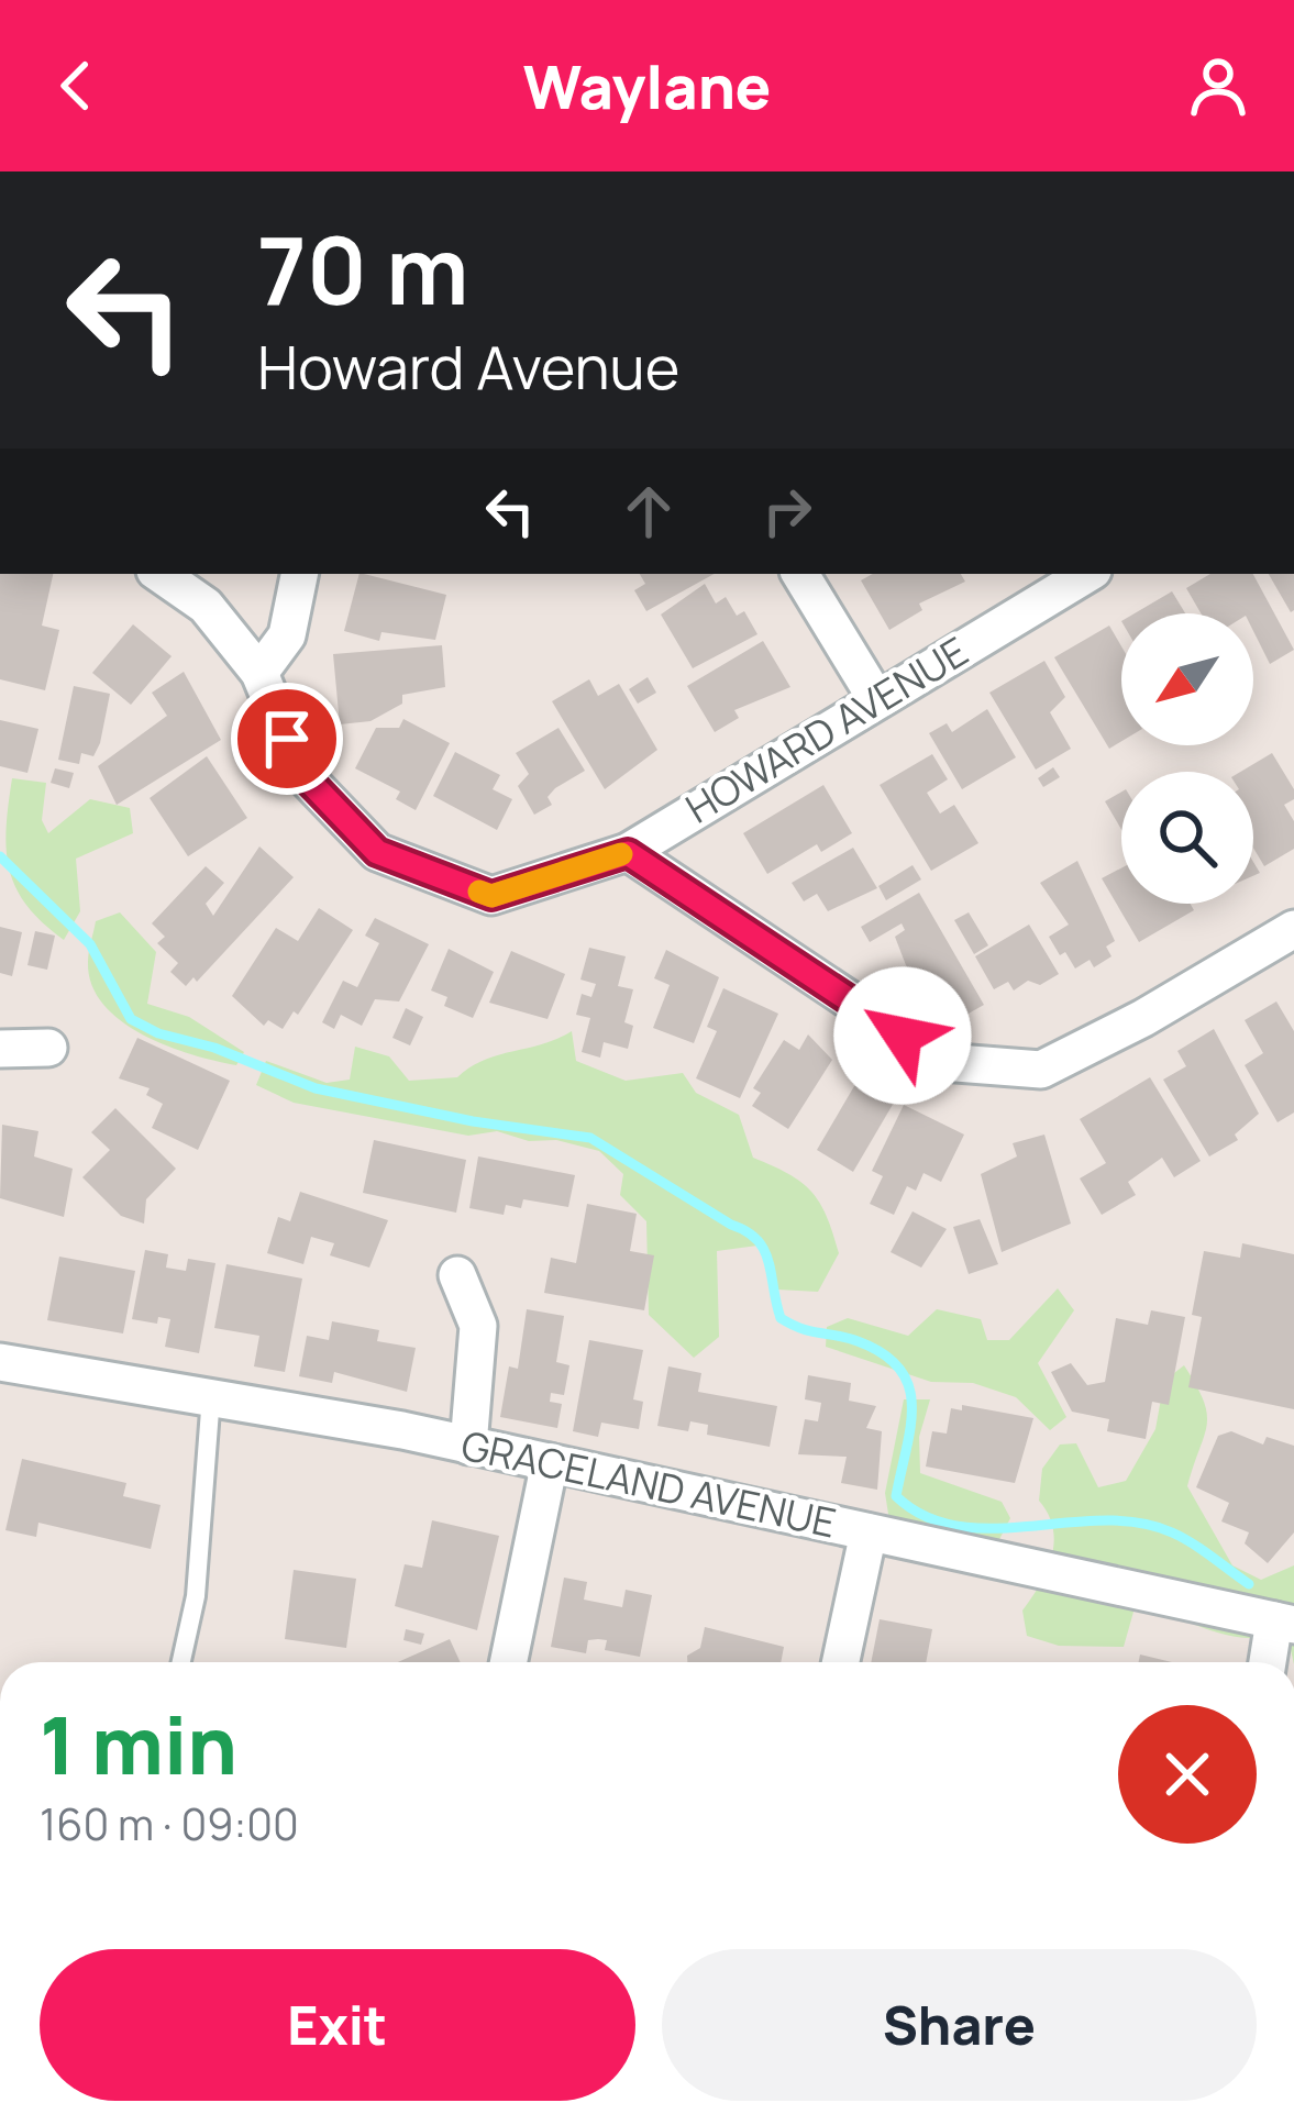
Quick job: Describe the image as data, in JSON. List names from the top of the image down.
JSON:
{
  "streets": {
    "street": ["HOWARD AVENUE", "GRACELAND AVENUE"]
  },
  "north": "bottom left",
  "page": {
    "header": "Waylane",
    "turn": ["70 m", "Howard Avenue"],
    "heading": ["1 min", "160 m · 09:00"],
    "buttons": ["Exit", "Share"]
  }
}
